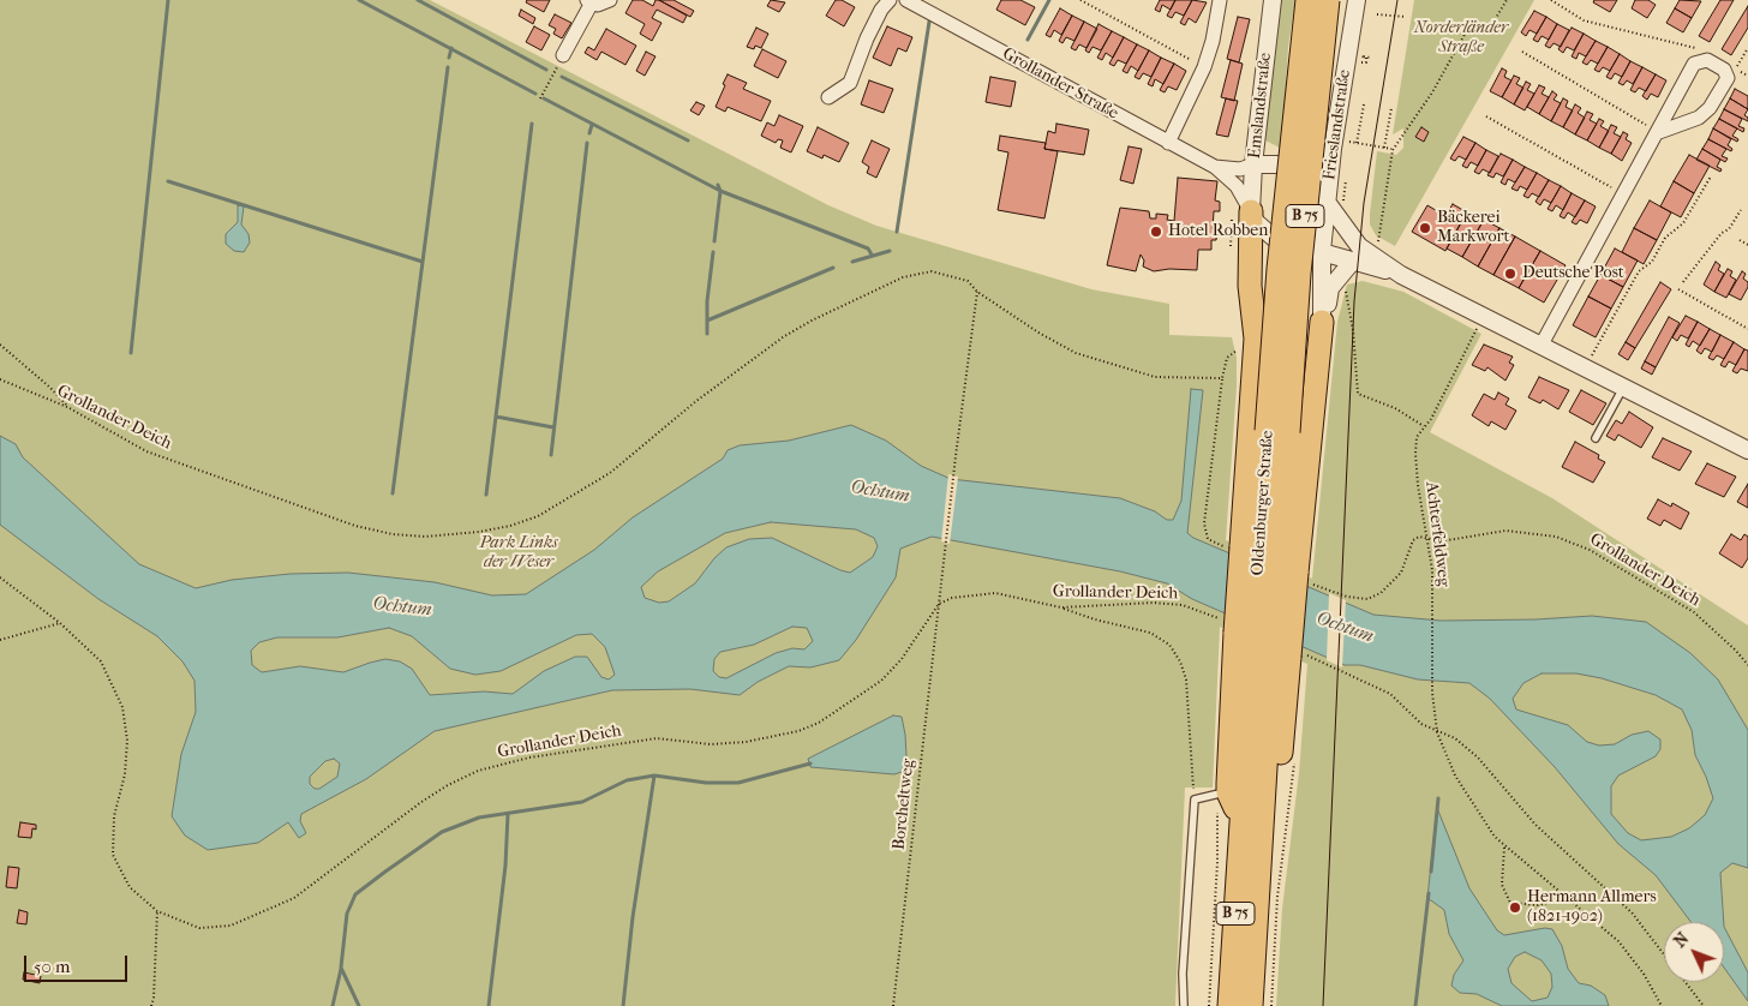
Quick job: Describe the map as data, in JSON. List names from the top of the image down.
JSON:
{
  "streets": {
    "highway": ["B 75", "Oldenburger Straße"],
    "street": ["Grollander Straße", "Emslandstraße", "Frieslandstraße"],
    "path": ["Grollander Deich", "Achterfeldweg", "Borcheltweg"]
  },
  "crossings": [
    ["Grollander Straße", "Emslandstraße"],
    ["Grollander Straße", "Frieslandstraße"],
    ["Grollander Deich", "Achterfeldweg"],
    ["Grollander Deich", "Borcheltweg"]
  ],
  "water": ["Ochtum"],
  "parks": ["Norderländer Straße", "Park Links der Weser"],
  "places": [
    "Bäckerei Markwort",
    "Hotel Robben",
    "Deutsche Post",
    "Hermann Allmers (1821-1902)"
  ],
  "scale_bar": "50 m",
  "north": "top left"
}
